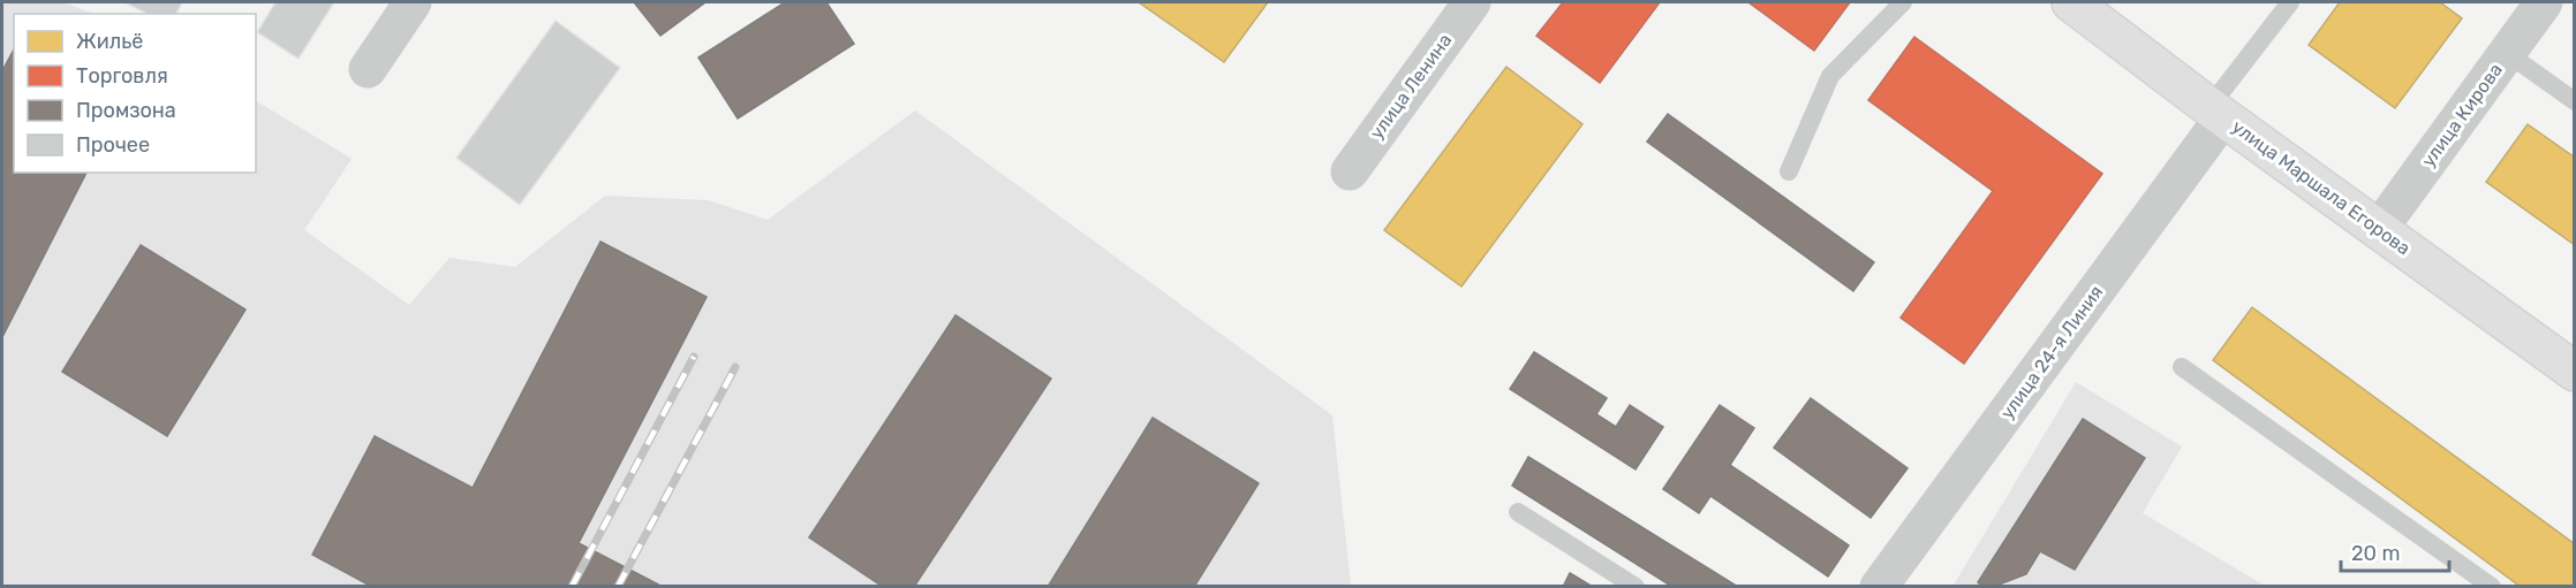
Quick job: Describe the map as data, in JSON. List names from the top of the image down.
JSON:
{
  "streets": {
    "main road": ["улица Маршала Егорова"],
    "street": ["улица Ленина", "улица Кирова", "улица 24-я Линия"]
  },
  "crossings": [
    ["улица Кирова", "улица Маршала Егорова"],
    ["улица Маршала Егорова", "улица 24-я Линия"]
  ],
  "legend": [
    "Жильё",
    "Торговля",
    "Промзона",
    "Прочее"
  ],
  "scale_bar": "20 m"
}
